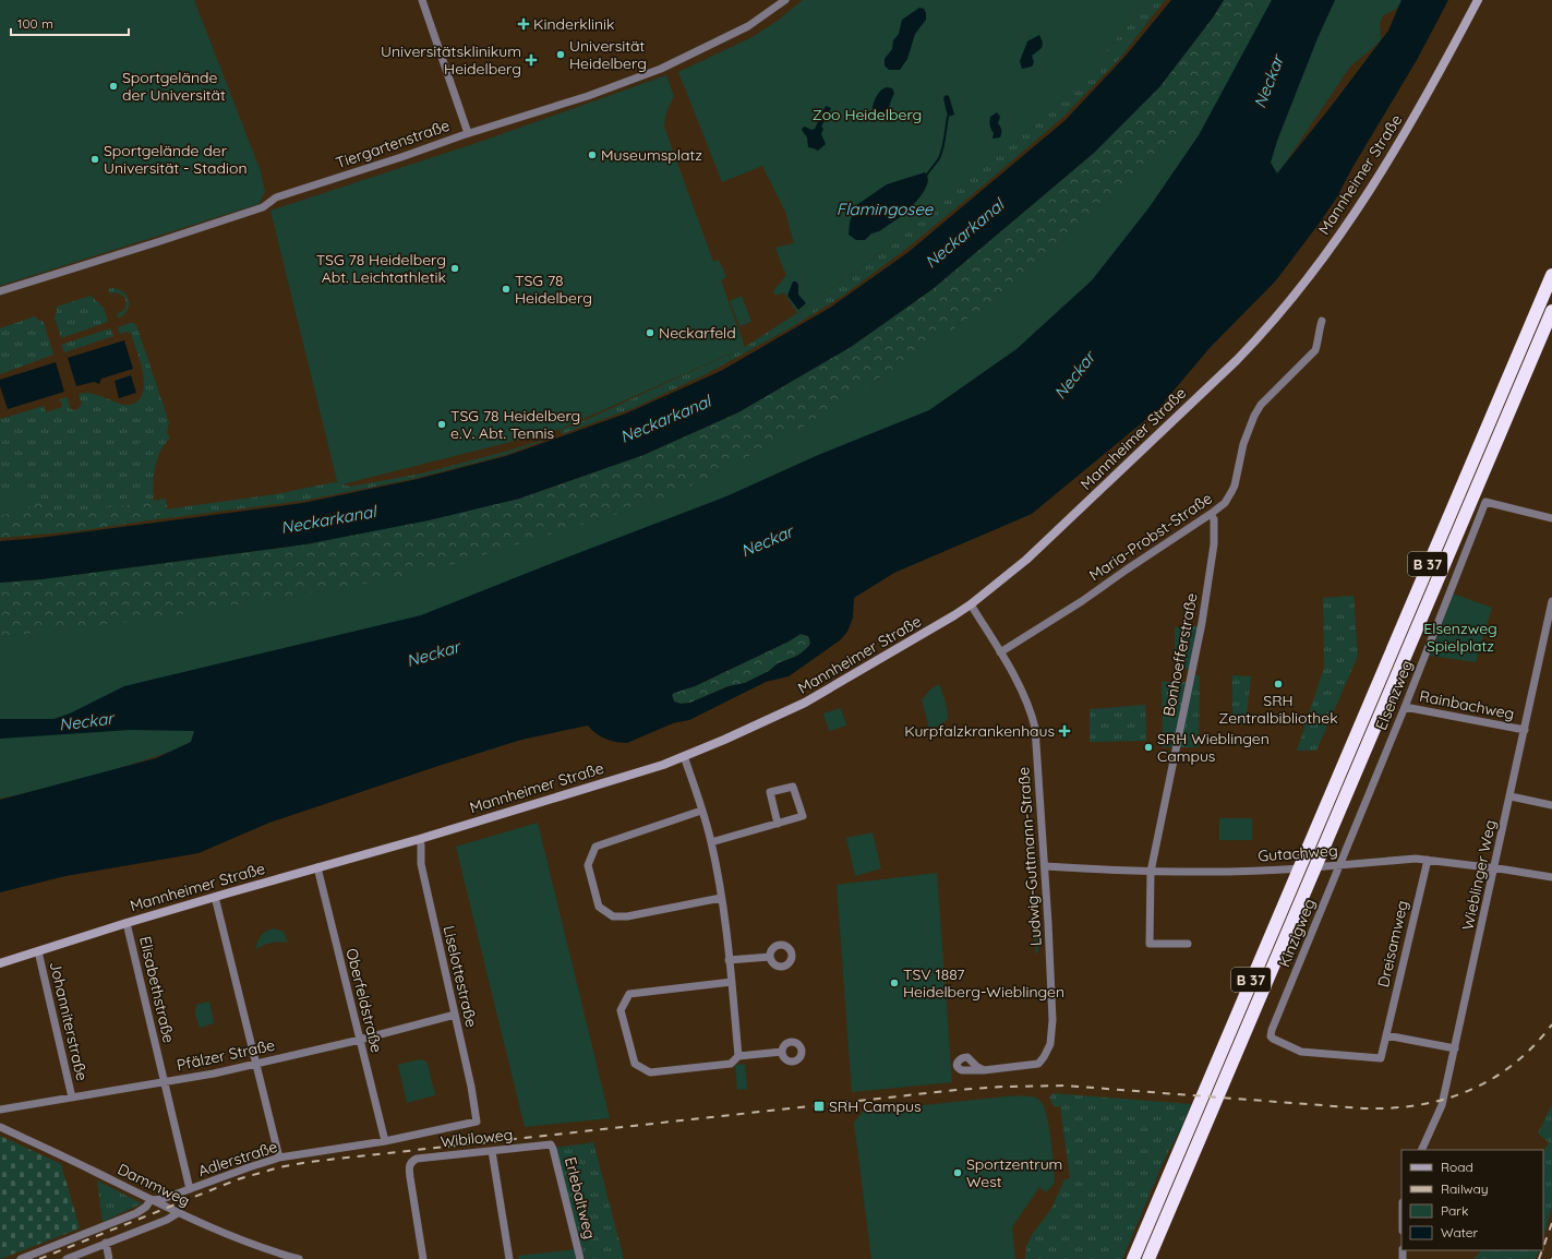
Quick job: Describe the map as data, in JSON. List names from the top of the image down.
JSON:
{
  "streets": {
    "highway": ["B 37"],
    "street": [
      "Tiergartenstraße",
      "Mannheimer Straße",
      "Maria-Probst-Straße",
      "Bonhoefferstraße",
      "Elsenzweg",
      "Rainbachweg",
      "Gutachweg",
      "Ludwig-Guttmann-Straße",
      "Wieblinger Weg",
      "Kinzigweg",
      "Dreisamweg",
      "Liselottestraße",
      "Elisabethstraße",
      "Oberfeldstraße",
      "Johanniterstraße",
      "Pfälzer Straße",
      "Wibiloweg",
      "Adlerstraße",
      "Dammweg",
      "Erlebaltweg"
    ]
  },
  "crossings": [
    ["Mannheimer Straße", "Ludwig-Guttmann-Straße"],
    ["Mannheimer Straße", "Liselottestraße"],
    ["Mannheimer Straße", "Elisabethstraße"],
    ["Mannheimer Straße", "Oberfeldstraße"],
    ["Mannheimer Straße", "Johanniterstraße"],
    ["Maria-Probst-Straße", "Bonhoefferstraße"],
    ["Maria-Probst-Straße", "Ludwig-Guttmann-Straße"],
    ["Bonhoefferstraße", "Gutachweg"],
    ["Elsenzweg", "Rainbachweg"],
    ["Elsenzweg", "Gutachweg"],
    ["Elsenzweg", "Kinzigweg"],
    ["Rainbachweg", "Wieblinger Weg"],
    ["Gutachweg", "Ludwig-Guttmann-Straße"],
    ["Gutachweg", "Wieblinger Weg"],
    ["Gutachweg", "Kinzigweg"],
    ["Gutachweg", "Dreisamweg"],
    ["Kinzigweg", "Dreisamweg"],
    ["Liselottestraße", "Pfälzer Straße"],
    ["Liselottestraße", "Adlerstraße"],
    ["Elisabethstraße", "Pfälzer Straße"],
    ["Elisabethstraße", "Adlerstraße"],
    ["Oberfeldstraße", "Pfälzer Straße"],
    ["Oberfeldstraße", "Adlerstraße"],
    ["Johanniterstraße", "Pfälzer Straße"],
    ["Wibiloweg", "Erlebaltweg"],
    ["Adlerstraße", "Dammweg"]
  ],
  "water": ["Neckar", "Flamingosee", "Neckarkanal"],
  "parks": ["Zoo Heidelberg", "Elsenzweg Spielplatz"],
  "places": {
    "health": ["Kinderklinik", "Universitätsklinikum Heidelberg", "Kurpfalzkrankenhaus"],
    "other": [
      "Universität Heidelberg",
      "Sportgelände der Universität",
      "Museumsplatz",
      "Sportgelände der Universität - Stadion",
      "TSG 78 Heidelberg Abt. Leichtathletik",
      "TSG 78 Heidelberg",
      "Neckarfeld",
      "TSG 78 Heidelberg e.V. Abt. Tennis",
      "SRH Zentralbibliothek",
      "SRH Wieblingen Campus",
      "TSV 1887 Heidelberg-Wieblingen",
      "Sportzentrum West"
    ],
    "transit": ["SRH Campus"]
  },
  "legend": [
    "Road",
    "Railway",
    "Park",
    "Water"
  ],
  "scale_bar": "100 m"
}
